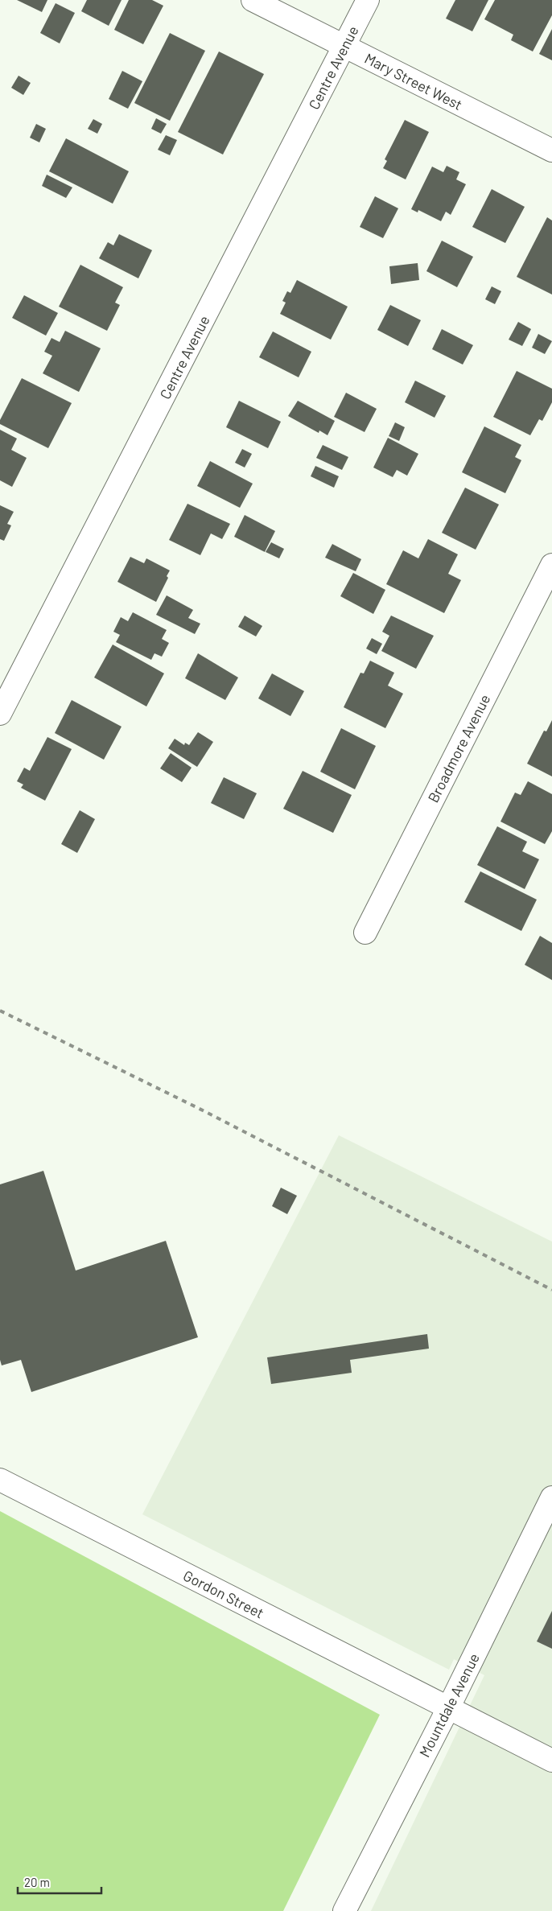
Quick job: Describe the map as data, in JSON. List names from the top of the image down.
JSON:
{
  "streets": {
    "street": [
      "Centre Avenue",
      "Mary Street West",
      "Broadmore Avenue",
      "Gordon Street",
      "Mountdale Avenue"
    ]
  },
  "crossings": [
    ["Centre Avenue", "Mary Street West"],
    ["Gordon Street", "Mountdale Avenue"]
  ],
  "scale_bar": "20 m"
}
